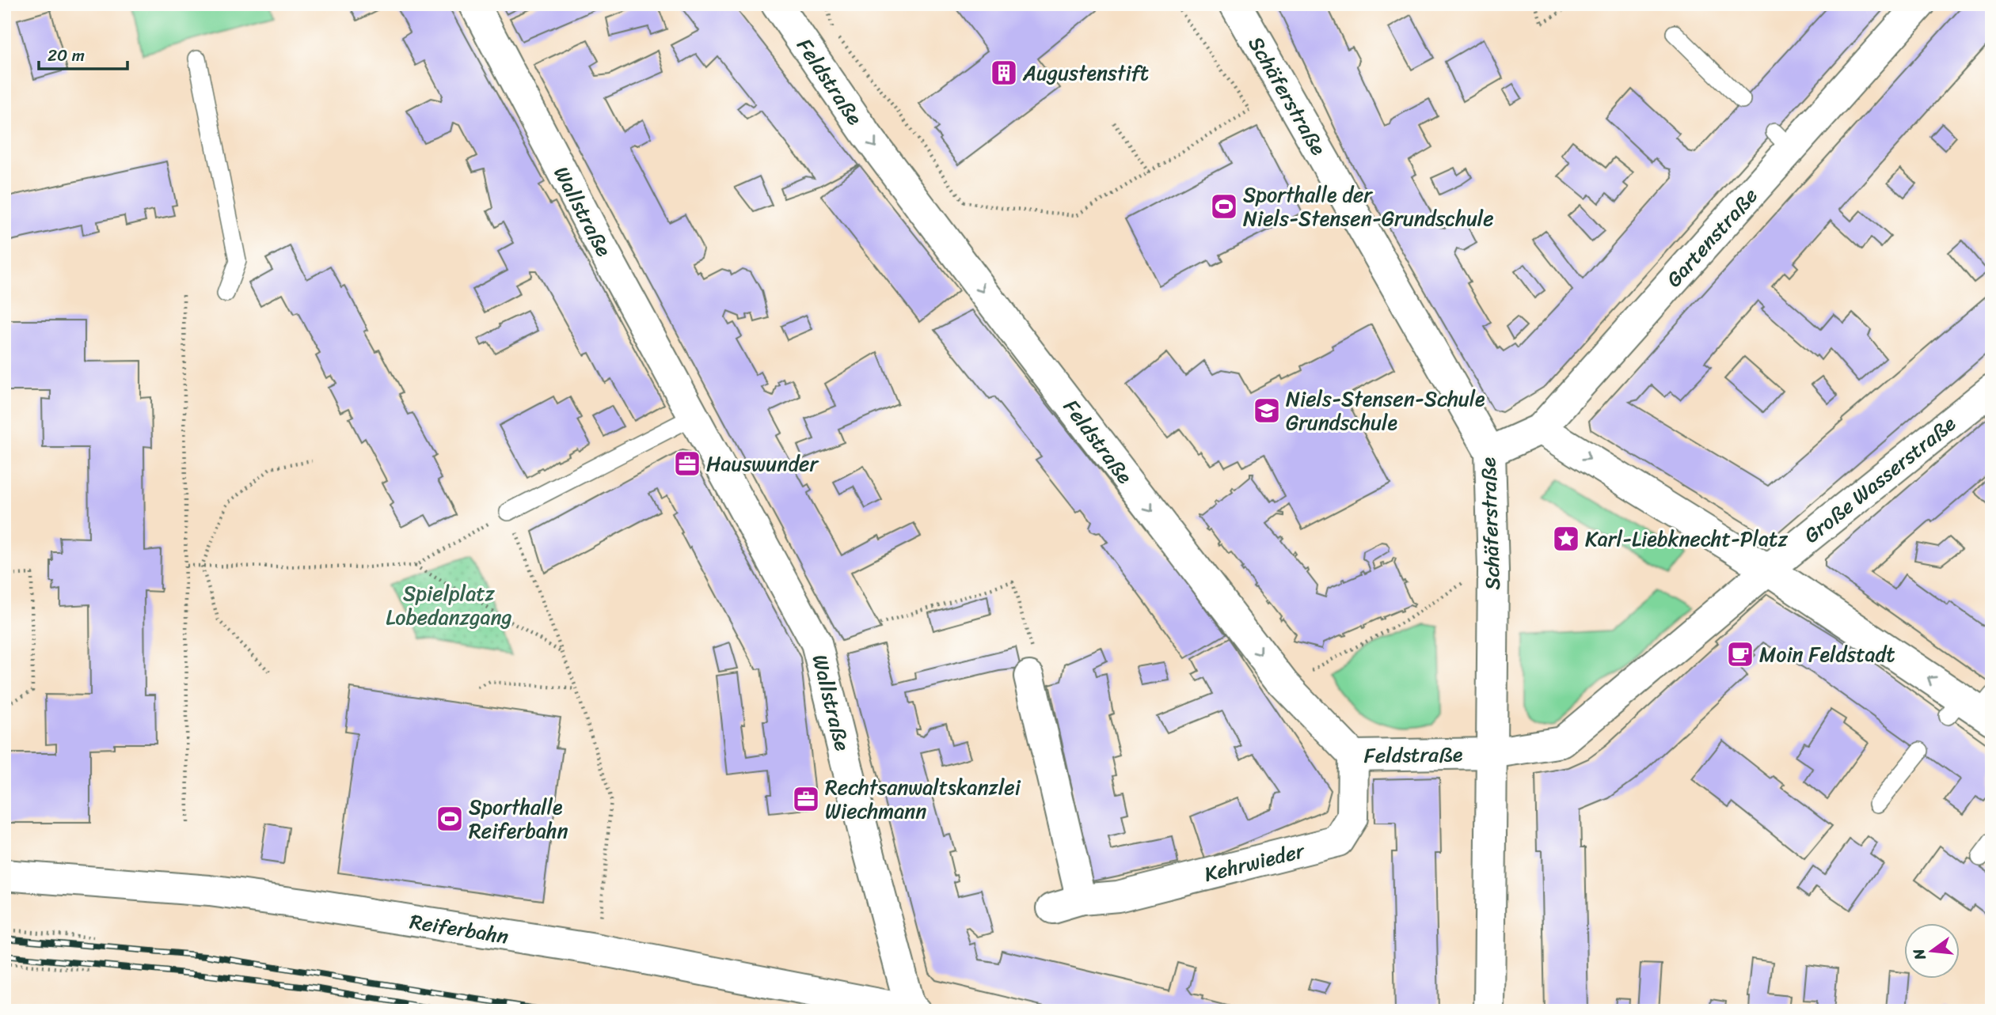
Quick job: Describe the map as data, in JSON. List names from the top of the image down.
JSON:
{
  "streets": {
    "street": [
      "Feldstraße",
      "Schäferstraße",
      "Wallstraße",
      "Gartenstraße",
      "Große Wasserstraße",
      "Kehrwieder",
      "Reiferbahn"
    ]
  },
  "crossings": [
    ["Feldstraße", "Schäferstraße"],
    ["Feldstraße", "Kehrwieder"],
    ["Schäferstraße", "Gartenstraße"],
    ["Wallstraße", "Reiferbahn"]
  ],
  "one_way": ["Feldstraße"],
  "parks": ["Spielplatz Lobedanzgang"],
  "places": {
    "building": ["Augustenstift"],
    "sports": ["Sporthalle der Niels-Stensen-Grundschule", "Sporthalle Reiferbahn"],
    "school or university": ["Niels-Stensen-Schule Grundschule"],
    "office": ["Hauswunder", "Rechtsanwaltskanzlei Wiechmann"],
    "place": ["Karl-Liebknecht-Platz"],
    "cafe": ["Moin Feldstadt"]
  },
  "scale_bar": "20 m",
  "north": "left"
}
